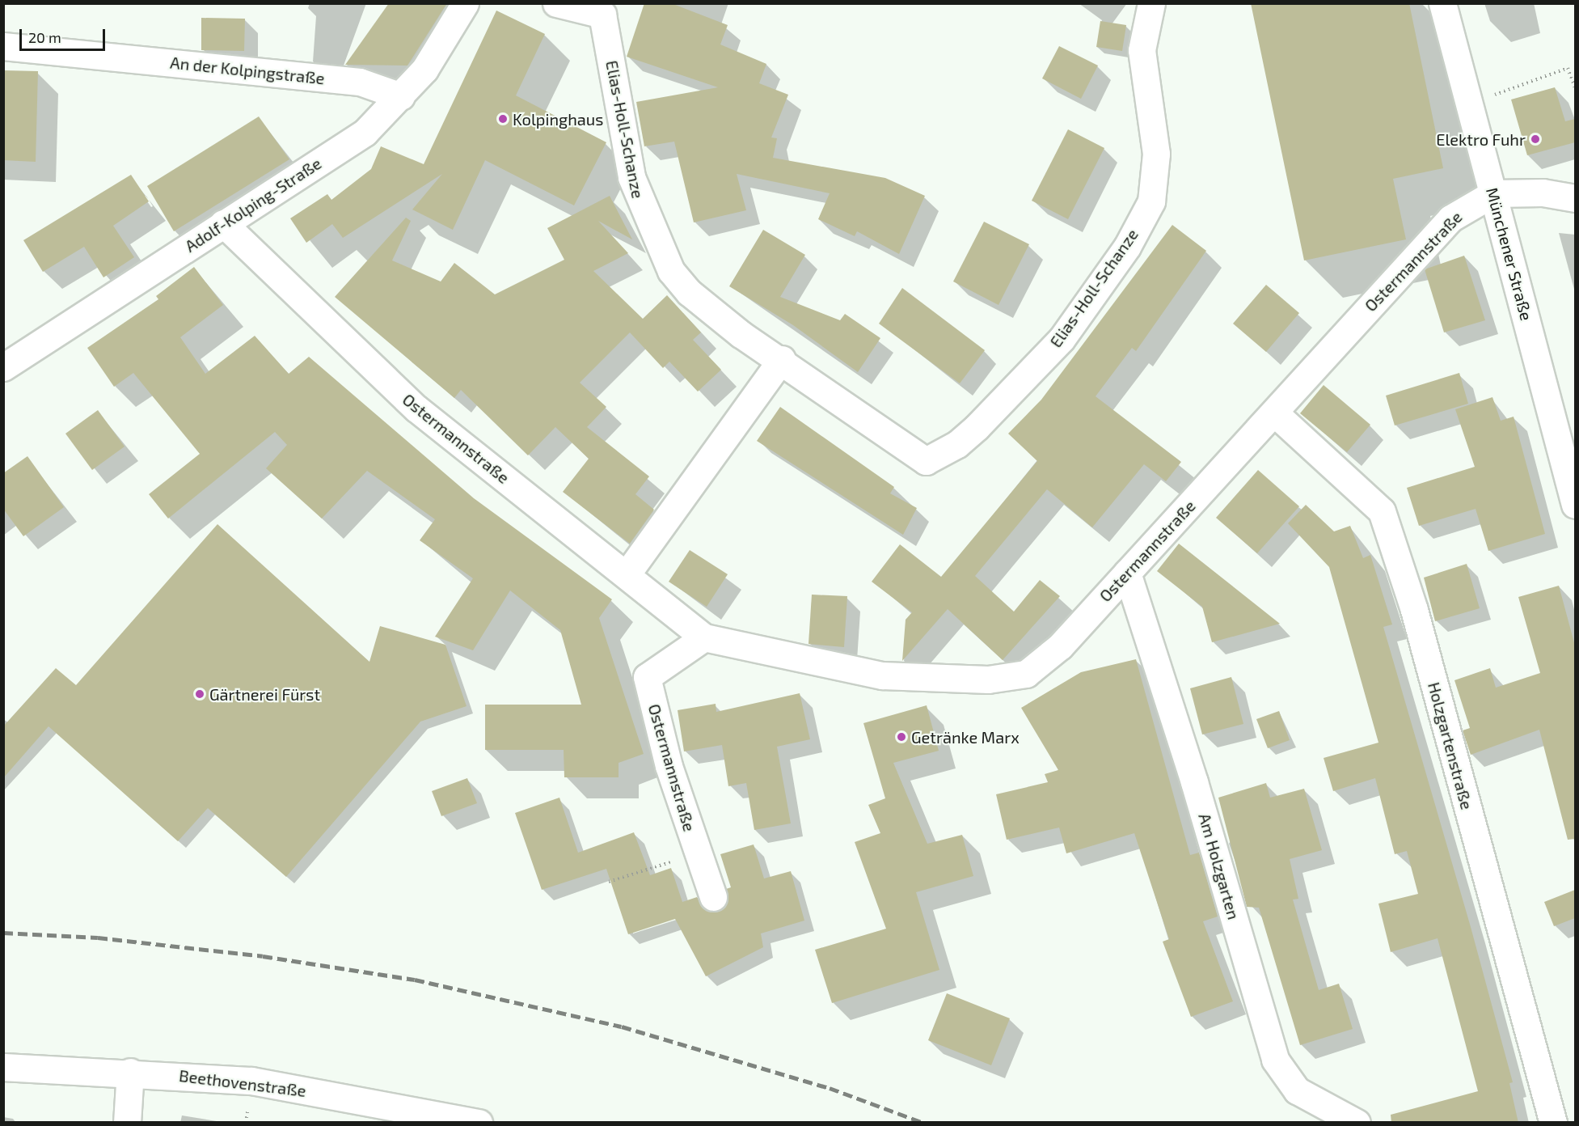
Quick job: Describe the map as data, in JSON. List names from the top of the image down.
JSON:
{
  "streets": {
    "street": [
      "An der Kolpingstraße",
      "Elias-Holl-Schanze",
      "Adolf-Kolping-Straße",
      "Münchener Straße",
      "Ostermannstraße",
      "Holzgartenstraße",
      "Am Holzgarten",
      "Beethovenstraße"
    ]
  },
  "crossings": [
    ["An der Kolpingstraße", "Adolf-Kolping-Straße"],
    ["Adolf-Kolping-Straße", "Ostermannstraße"],
    ["Münchener Straße", "Ostermannstraße"],
    ["Ostermannstraße", "Holzgartenstraße"],
    ["Ostermannstraße", "Am Holzgarten"]
  ],
  "places": [
    "Kolpinghaus",
    "Elektro Fuhr",
    "Gärtnerei Fürst",
    "Getränke Marx"
  ],
  "scale_bar": "20 m"
}
